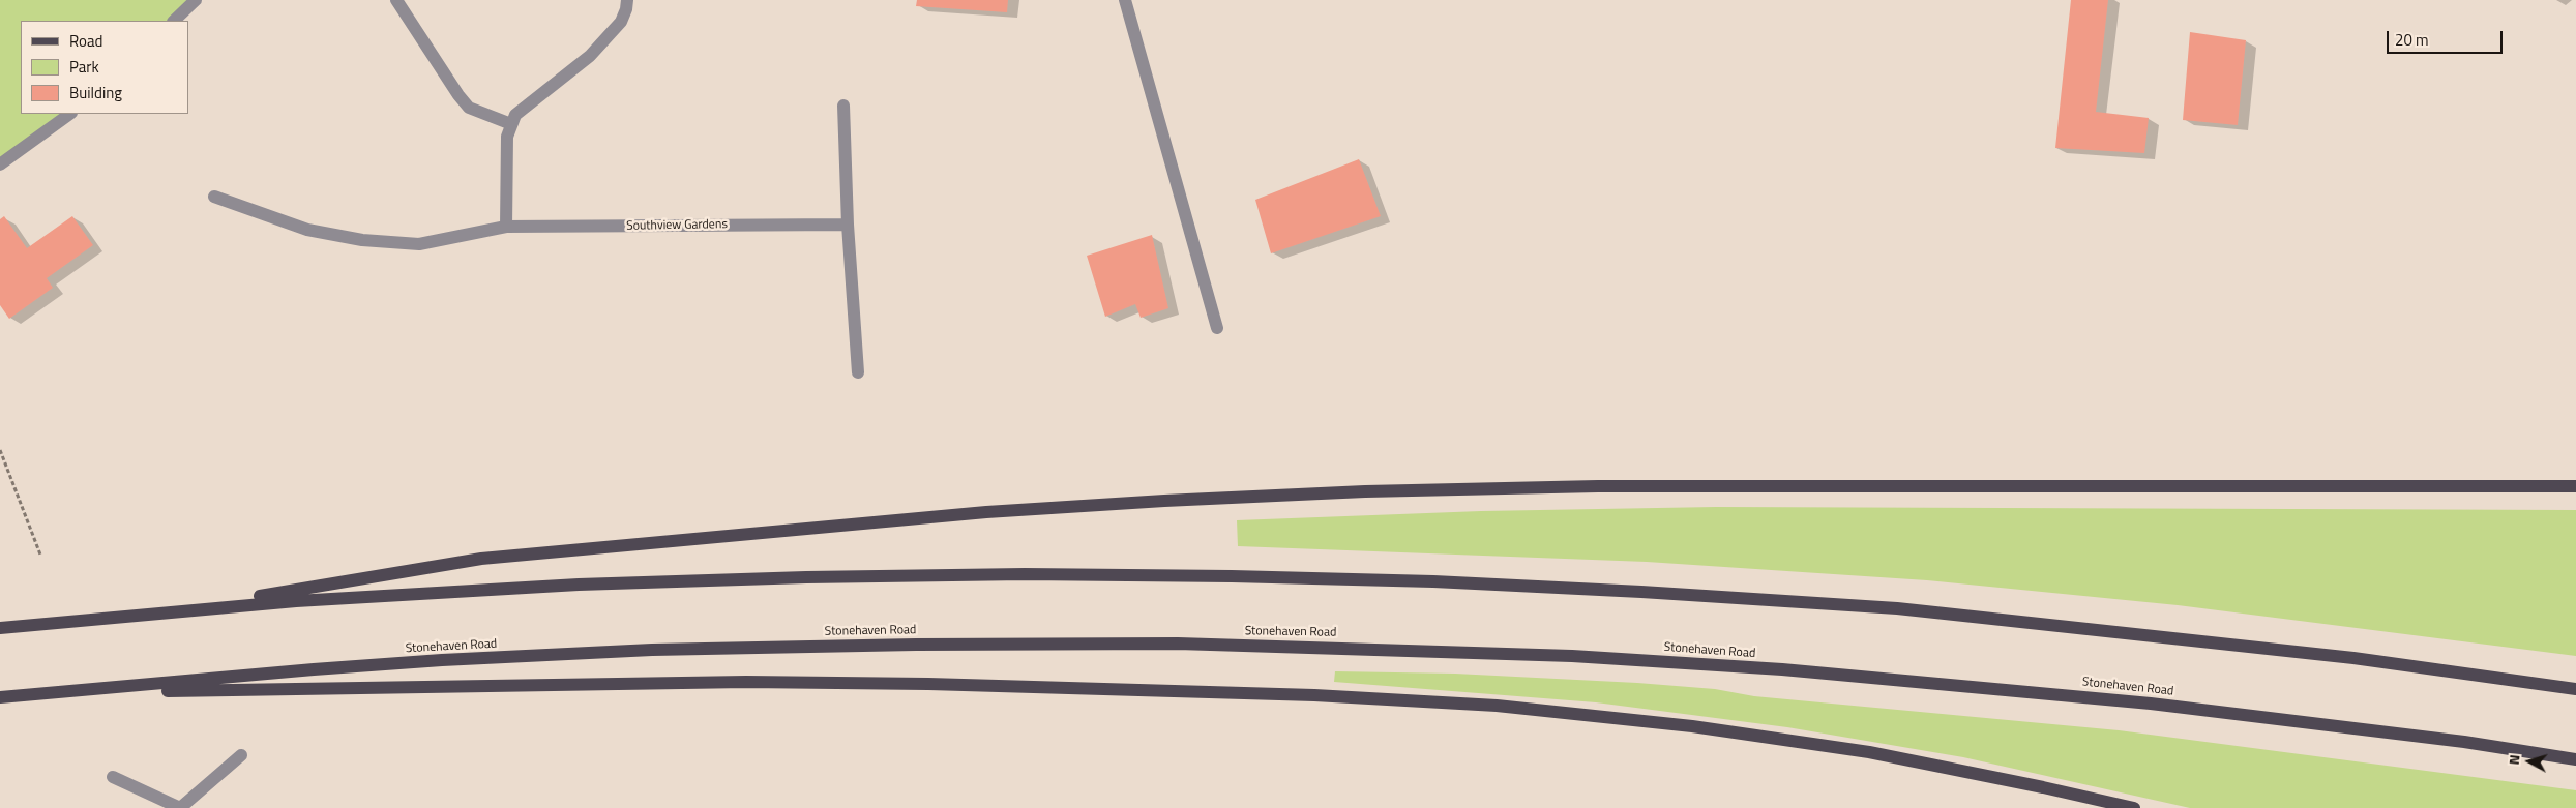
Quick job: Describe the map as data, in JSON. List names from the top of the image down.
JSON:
{
  "streets": {
    "main road": ["Stonehaven Road"],
    "street": ["Southview Gardens"]
  },
  "legend": ["Road", "Park", "Building"],
  "scale_bar": "20 m",
  "north": "left"
}
